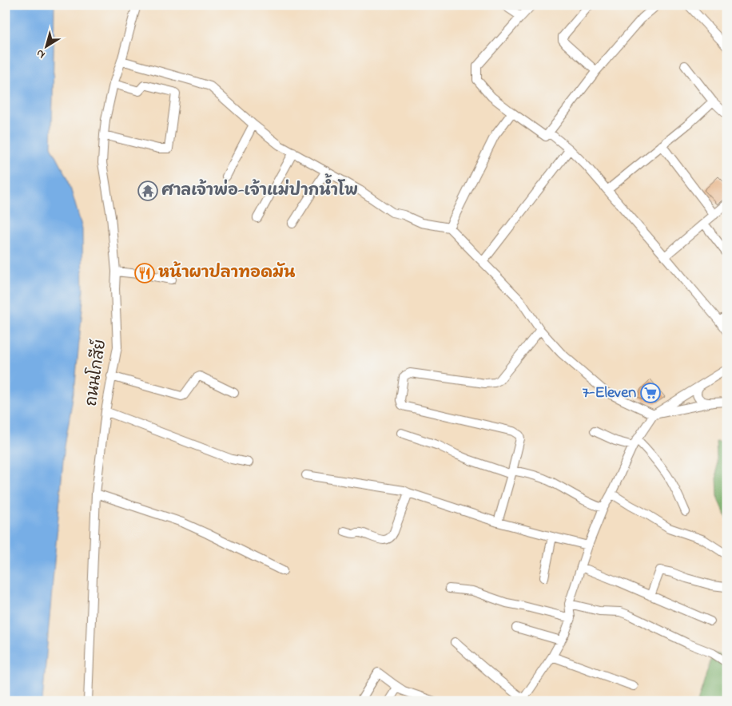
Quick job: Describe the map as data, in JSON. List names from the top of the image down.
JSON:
{
  "streets": {
    "street": ["ถนนโกสีย์"]
  },
  "places": {
    "temple": ["ศาลเจ้าพ่อ-เจ้าแม่ปากน้ำโพ"],
    "restaurant": ["หน้าผาปลาทอดมัน"],
    "supermarket": ["7-Eleven"]
  },
  "north": "bottom left"
}
